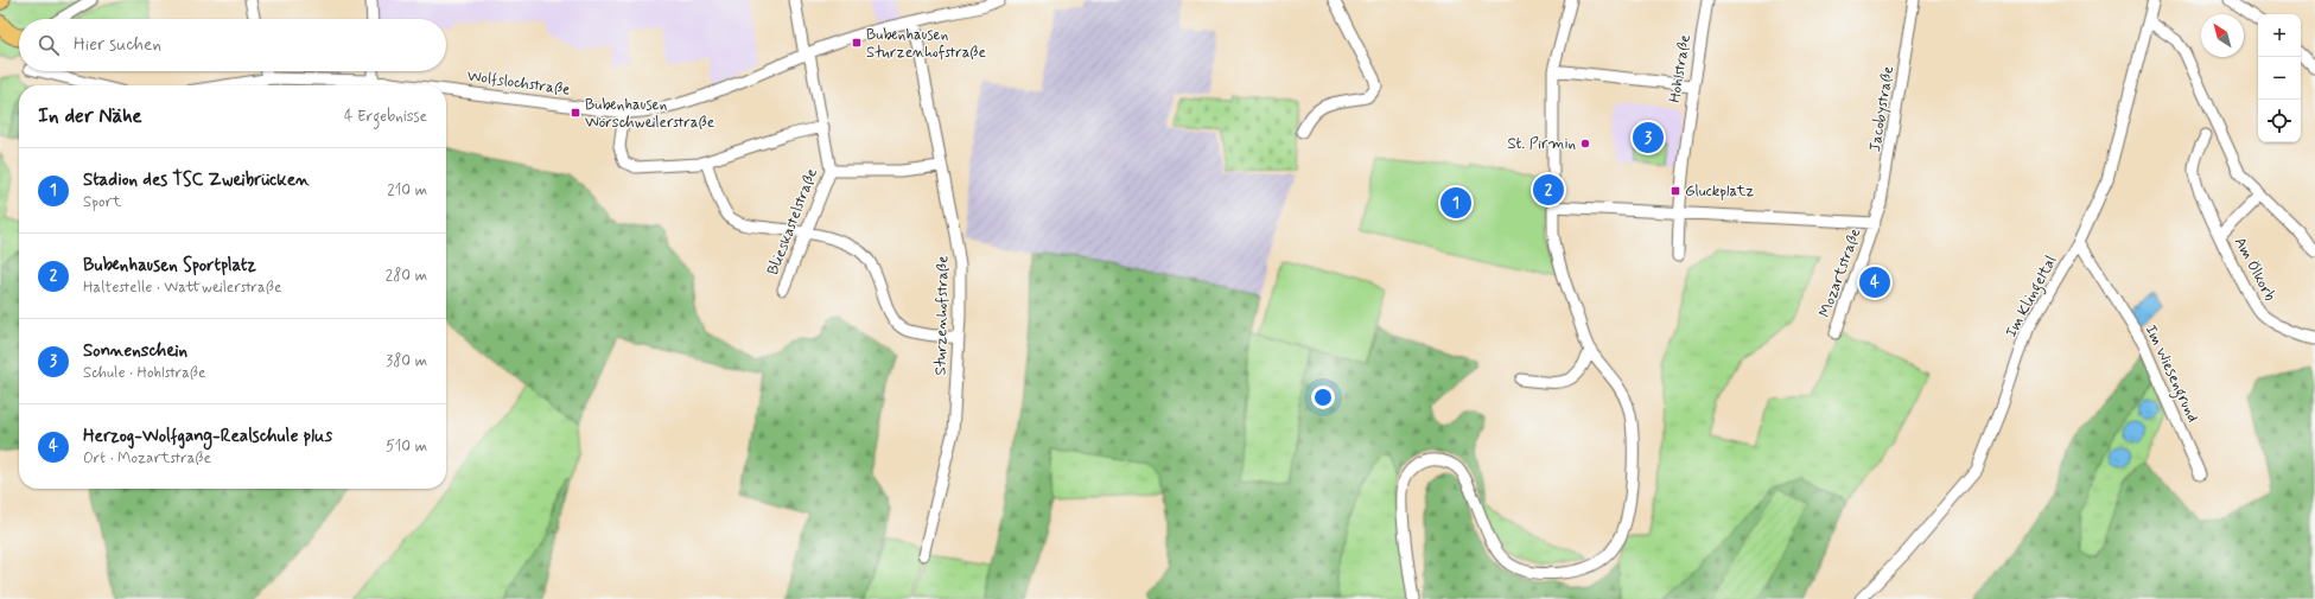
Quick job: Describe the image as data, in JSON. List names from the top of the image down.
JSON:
{
  "streets": {
    "street": [
      "Hohlstraße",
      "Wolfslochstraße",
      "Jacobystraße",
      "Blieskastelstraße",
      "Am Ölkorb",
      "Mozartstraße",
      "Im Klingeltal",
      "Sturzenhofstraße",
      "Im Wiesengrund"
    ]
  },
  "crossings": [
    ["Wolfslochstraße", "Blieskastelstraße"],
    ["Wolfslochstraße", "Sturzenhofstraße"],
    ["Jacobystraße", "Mozartstraße"],
    ["Im Klingeltal", "Im Wiesengrund"]
  ],
  "places": {
    "transit": ["Bubenhausen Sturzenhofstraße", "Bubenhausen Wörschweilerstraße", "Gluckplatz"],
    "other": ["St. Pirmin"]
  },
  "north": "top left",
  "page": {
    "map_buttons": ["+", "−"],
    "search": "Hier suchen",
    "heading": ["In der Nähe", "4 Ergebnisse"],
    "pins": [
      "3",
      "2",
      "1",
      "4"
    ],
    "list": [
      {
        "mark": "1",
        "name": "Stadion des TSC Zweibrücken",
        "note": "Sport",
        "value": "210 m"
      },
      {
        "mark": "2",
        "name": "Bubenhausen Sportplatz",
        "note": "Haltestelle · Wattweilerstraße",
        "value": "280 m"
      },
      {
        "mark": "3",
        "name": "Sonnenschein",
        "note": "Schule · Hohlstraße",
        "value": "380 m"
      },
      {
        "mark": "4",
        "name": "Herzog-Wolfgang-Realschule plus",
        "note": "Ort · Mozartstraße",
        "value": "510 m"
      }
    ]
  }
}
